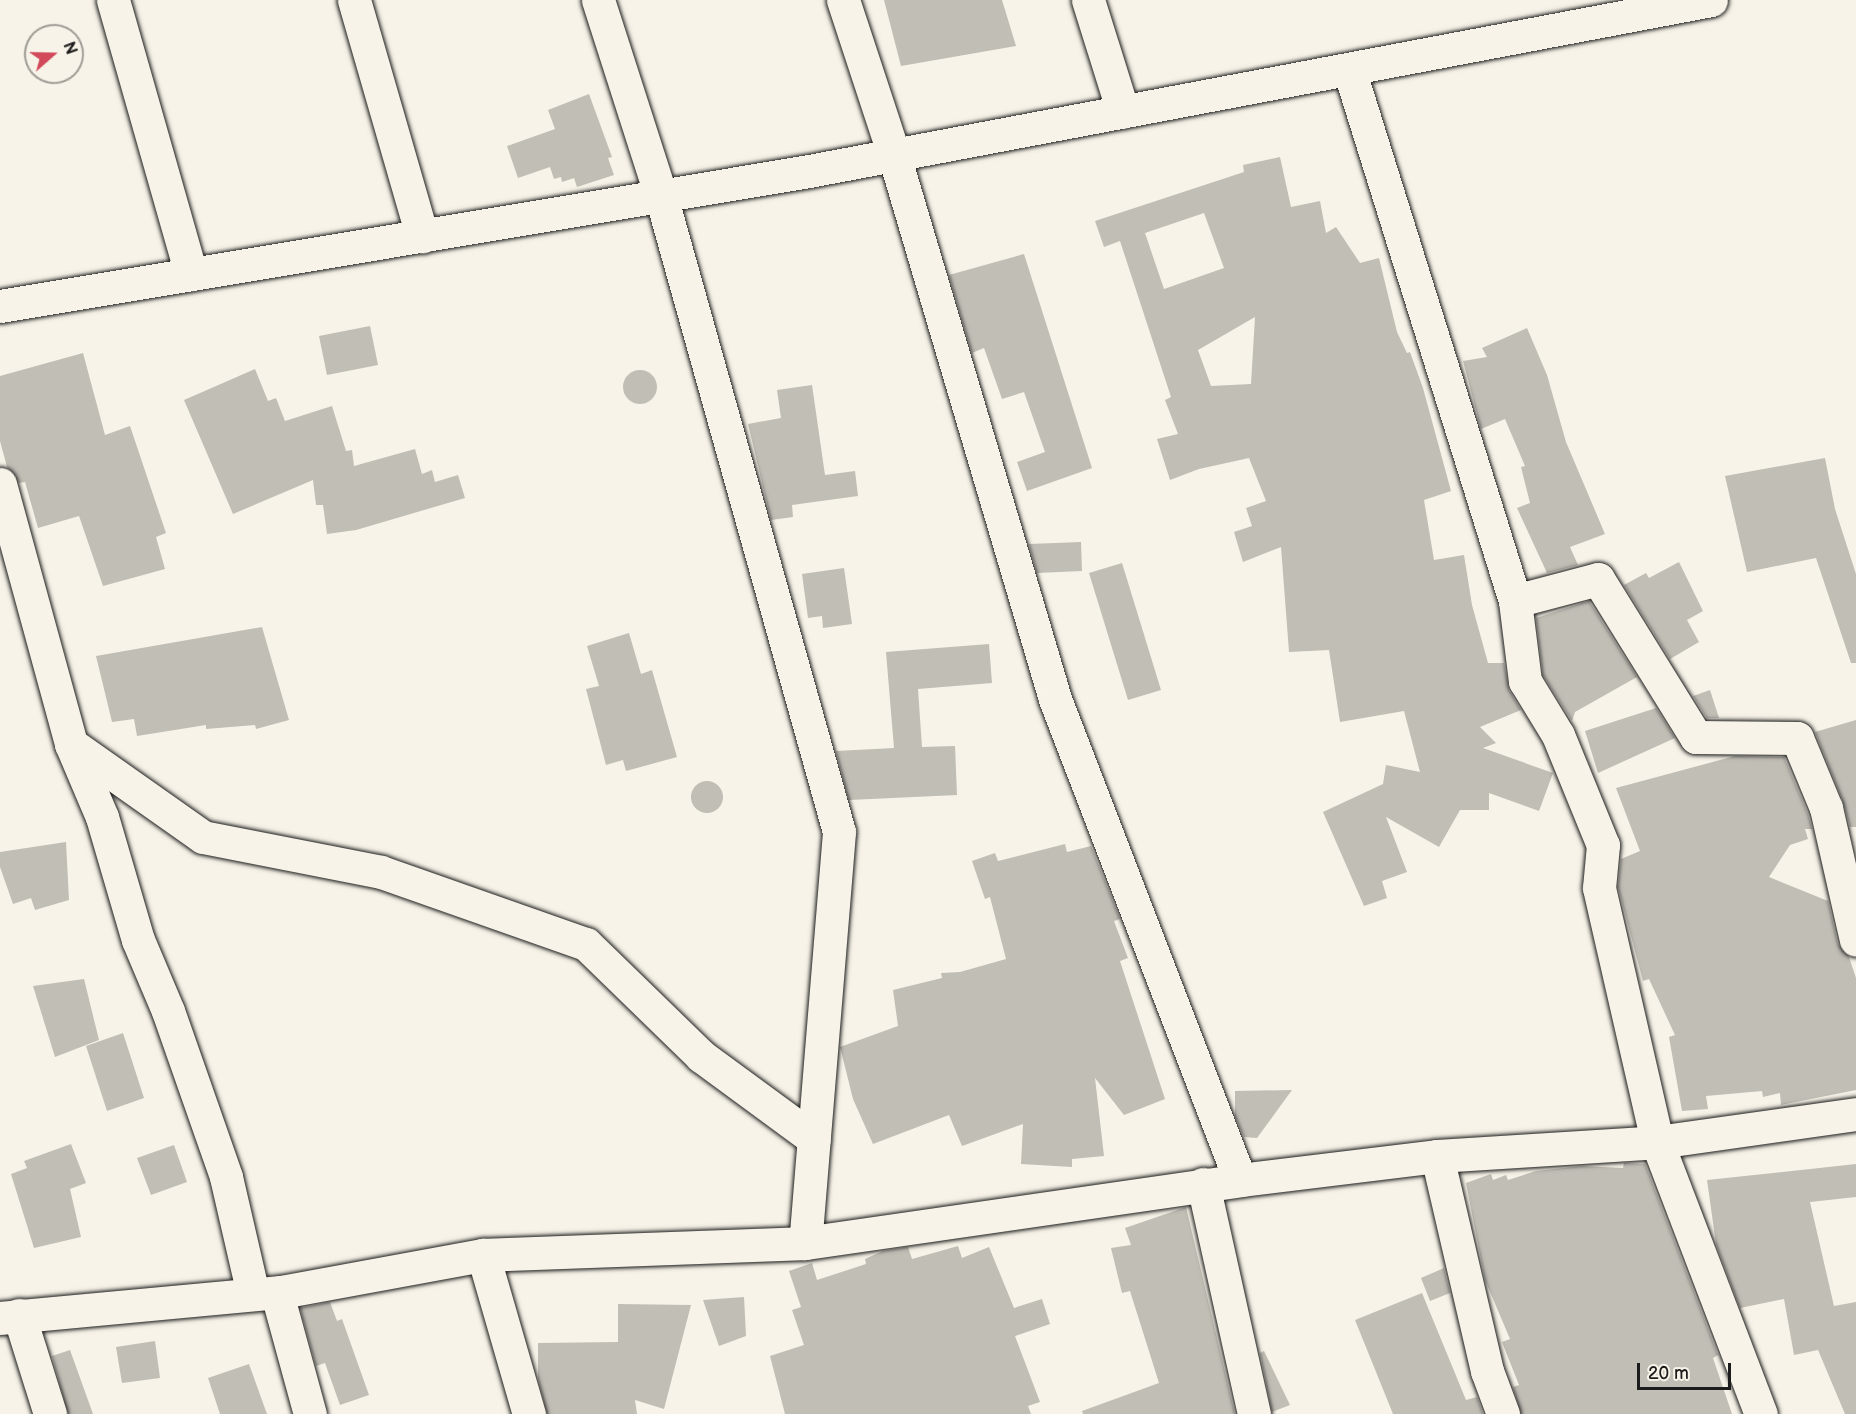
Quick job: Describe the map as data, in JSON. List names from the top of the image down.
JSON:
{
  "scale_bar": "20 m",
  "north": "right"
}
